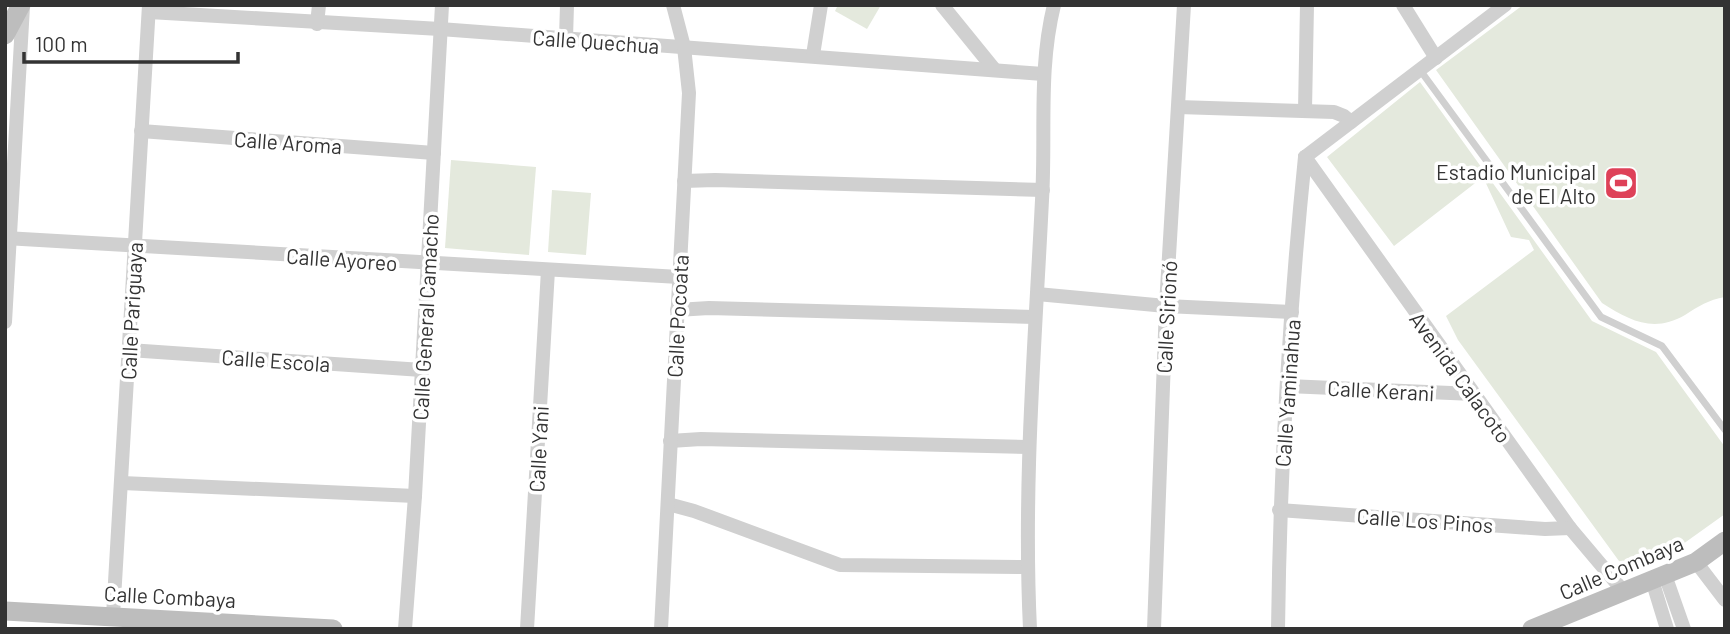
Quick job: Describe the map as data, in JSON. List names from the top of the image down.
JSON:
{
  "streets": {
    "street": [
      "Calle Quechua",
      "Calle Aroma",
      "Calle Ayoreo",
      "Calle Pariguaya",
      "Calle Pocoata",
      "Calle General Camacho",
      "Calle Sirionó",
      "Calle Escola",
      "Avenida Calacoto",
      "Calle Kerani",
      "Calle Yaminahua",
      "Calle Yani",
      "Calle Los Pinos",
      "Calle Combaya"
    ]
  },
  "crossings": [
    ["Calle Quechua", "Calle Pariguaya"],
    ["Calle Quechua", "Calle Pocoata"],
    ["Calle Quechua", "Calle General Camacho"],
    ["Calle Aroma", "Calle Pariguaya"],
    ["Calle Aroma", "Calle General Camacho"],
    ["Calle Ayoreo", "Calle Pariguaya"],
    ["Calle Ayoreo", "Calle Pocoata"],
    ["Calle Ayoreo", "Calle General Camacho"],
    ["Calle Ayoreo", "Calle Yani"],
    ["Calle Pariguaya", "Calle Escola"],
    ["Calle Pariguaya", "Calle Combaya"],
    ["Calle General Camacho", "Calle Escola"],
    ["Avenida Calacoto", "Calle Kerani"],
    ["Avenida Calacoto", "Calle Yaminahua"],
    ["Avenida Calacoto", "Calle Los Pinos"],
    ["Avenida Calacoto", "Calle Combaya"],
    ["Calle Kerani", "Calle Yaminahua"],
    ["Calle Yaminahua", "Calle Los Pinos"]
  ],
  "places": {
    "sports": ["Estadio Municipal de El Alto"]
  },
  "scale_bar": "100 m"
}
